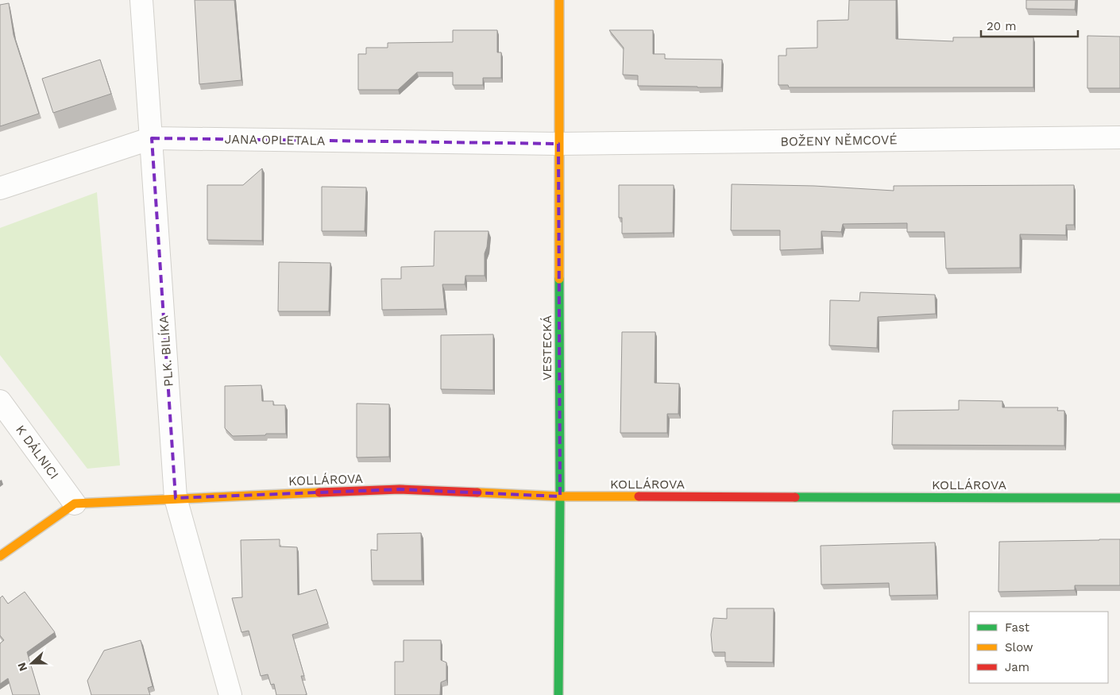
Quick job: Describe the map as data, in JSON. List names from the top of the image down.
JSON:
{
  "streets": {
    "street": [
      "JANA OPLETALA",
      "BOŽENY NĚMCOVÉ",
      "VESTECKÁ",
      "PLK. BILÍKA",
      "K DÁLNICI",
      "KOLLÁROVA"
    ]
  },
  "crossings": [
    ["JANA OPLETALA", "BOŽENY NĚMCOVÉ"],
    ["JANA OPLETALA", "VESTECKÁ"],
    ["JANA OPLETALA", "PLK. BILÍKA"],
    ["BOŽENY NĚMCOVÉ", "VESTECKÁ"],
    ["VESTECKÁ", "KOLLÁROVA"],
    ["PLK. BILÍKA", "KOLLÁROVA"],
    ["K DÁLNICI", "KOLLÁROVA"]
  ],
  "legend": ["Fast", "Slow", "Jam"],
  "scale_bar": "20 m",
  "north": "left"
}
